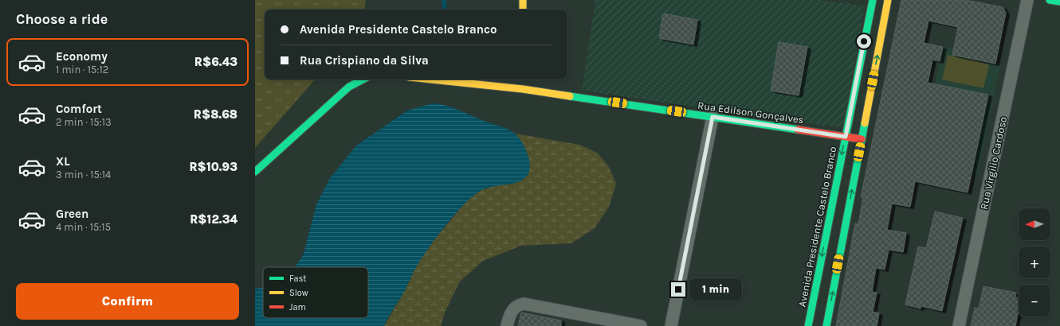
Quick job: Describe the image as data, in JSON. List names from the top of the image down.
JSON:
{
  "streets": {
    "street": ["Rua Edilson Gonçalves", "Rua Virgilio Cardoso", "Avenida Presidente Castelo Branco"]
  },
  "crossings": [
    ["Rua Edilson Gonçalves", "Avenida Presidente Castelo Branco"]
  ],
  "legend": ["Fast", "Slow", "Jam"],
  "north": "left",
  "page": {
    "heading": "Choose a ride",
    "banner": ["Avenida Presidente Castelo Branco", "Rua Crispiano da Silva"],
    "list": [
      {
        "name": "Economy",
        "note": "1 min · 15:12",
        "value": "R$6.43"
      },
      {
        "name": "Comfort",
        "note": "2 min · 15:13",
        "value": "R$8.68"
      },
      {
        "name": "XL",
        "note": "3 min · 15:14",
        "value": "R$10.93"
      },
      {
        "name": "Green",
        "note": "4 min · 15:15",
        "value": "R$12.34"
      }
    ],
    "map_buttons": ["+", "−"],
    "buttons": "Confirm",
    "bubble": "1 min"
  }
}
